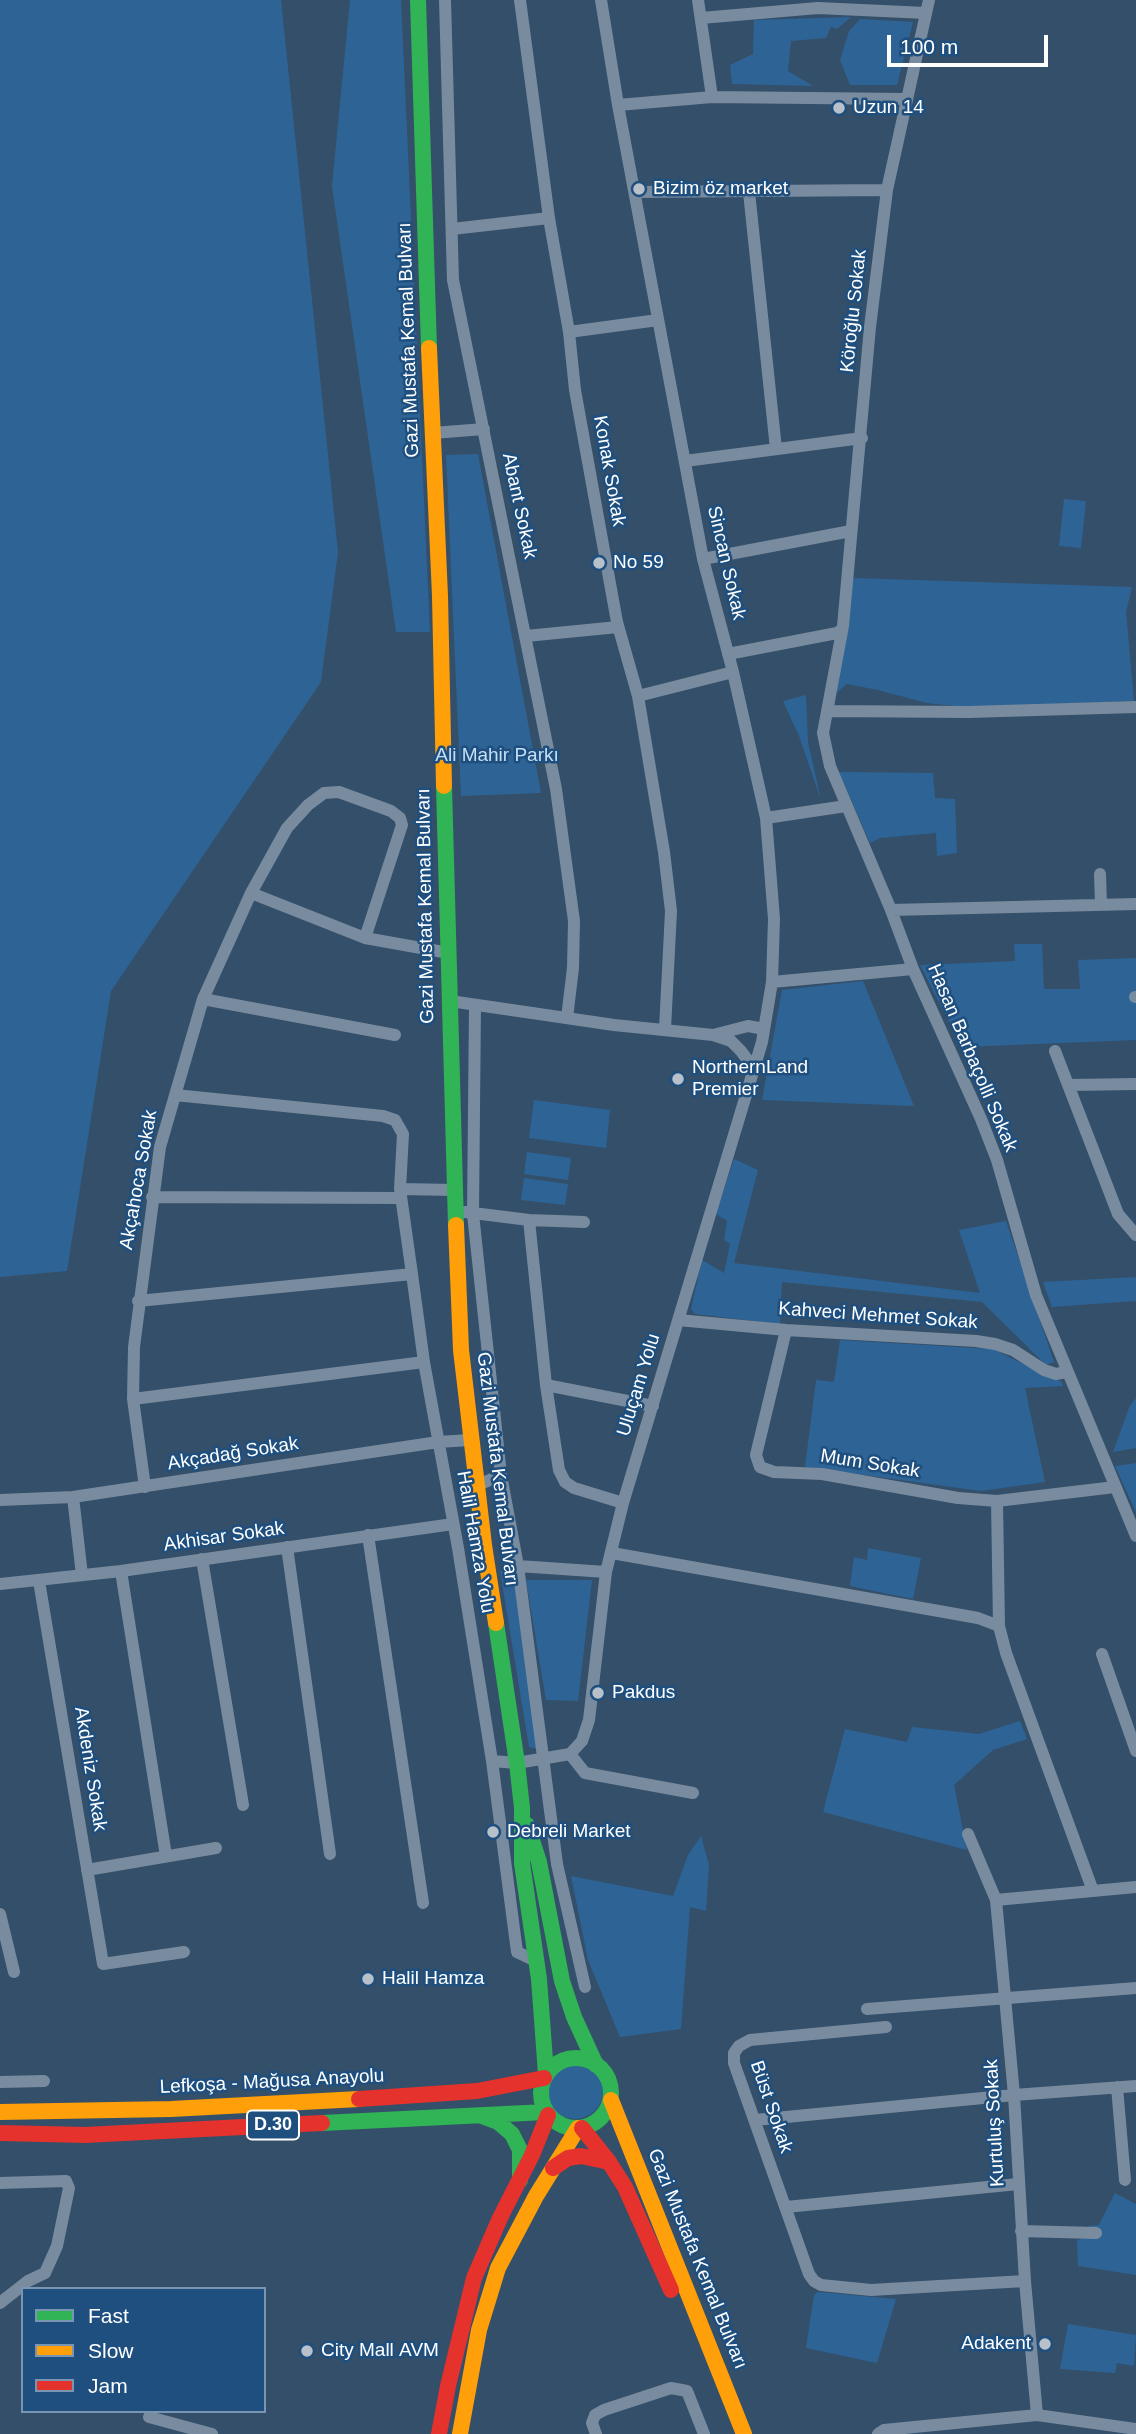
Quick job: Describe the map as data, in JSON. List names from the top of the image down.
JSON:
{
  "streets": {
    "main road": ["Gazi Mustafa Kemal Bulvarı", "Lefkoşa - Mağusa Anayolu", "D.30"],
    "street": [
      "Köroğlu Sokak",
      "Konak Sokak",
      "Abant Sokak",
      "Sincan Sokak",
      "Hasan Barbaçolli Sokak",
      "Akçahoca Sokak",
      "Kahveci Mehmet Sokak",
      "Uluçam Yolu",
      "Akçadağ Sokak",
      "Mum Sokak",
      "Akhisar Sokak",
      "Halil Hamza Yolu",
      "Akdeniz Sokak",
      "Büst Sokak",
      "Kurtuluş Sokak"
    ]
  },
  "crossings": [
    ["Köroğlu Sokak", "Hasan Barbaçolli Sokak"],
    ["Gazi Mustafa Kemal Bulvarı", "Akçadağ Sokak"],
    ["Gazi Mustafa Kemal Bulvarı", "Halil Hamza Yolu"],
    ["Gazi Mustafa Kemal Bulvarı", "Lefkoşa - Mağusa Anayolu"],
    ["Gazi Mustafa Kemal Bulvarı", "D.30"],
    ["Sincan Sokak", "Uluçam Yolu"],
    ["Hasan Barbaçolli Sokak", "Kahveci Mehmet Sokak"],
    ["Hasan Barbaçolli Sokak", "Mum Sokak"],
    ["Akçahoca Sokak", "Akçadağ Sokak"],
    ["Akçahoca Sokak", "Halil Hamza Yolu"],
    ["Kahveci Mehmet Sokak", "Uluçam Yolu"],
    ["Kahveci Mehmet Sokak", "Mum Sokak"],
    ["Akçadağ Sokak", "Halil Hamza Yolu"],
    ["Akhisar Sokak", "Halil Hamza Yolu"],
    ["Akhisar Sokak", "Akdeniz Sokak"],
    ["Lefkoşa - Mağusa Anayolu", "D.30"],
    ["Büst Sokak", "Kurtuluş Sokak"]
  ],
  "parks": ["Ali Mahir Parkı"],
  "places": [
    "Uzun 14",
    "Bizim öz market",
    "No 59",
    "NorthernLand Premier",
    "Pakdus",
    "Debreli Market",
    "Halil Hamza",
    "Adakent",
    "City Mall AVM"
  ],
  "legend": ["Fast", "Slow", "Jam"],
  "scale_bar": "100 m"
}
